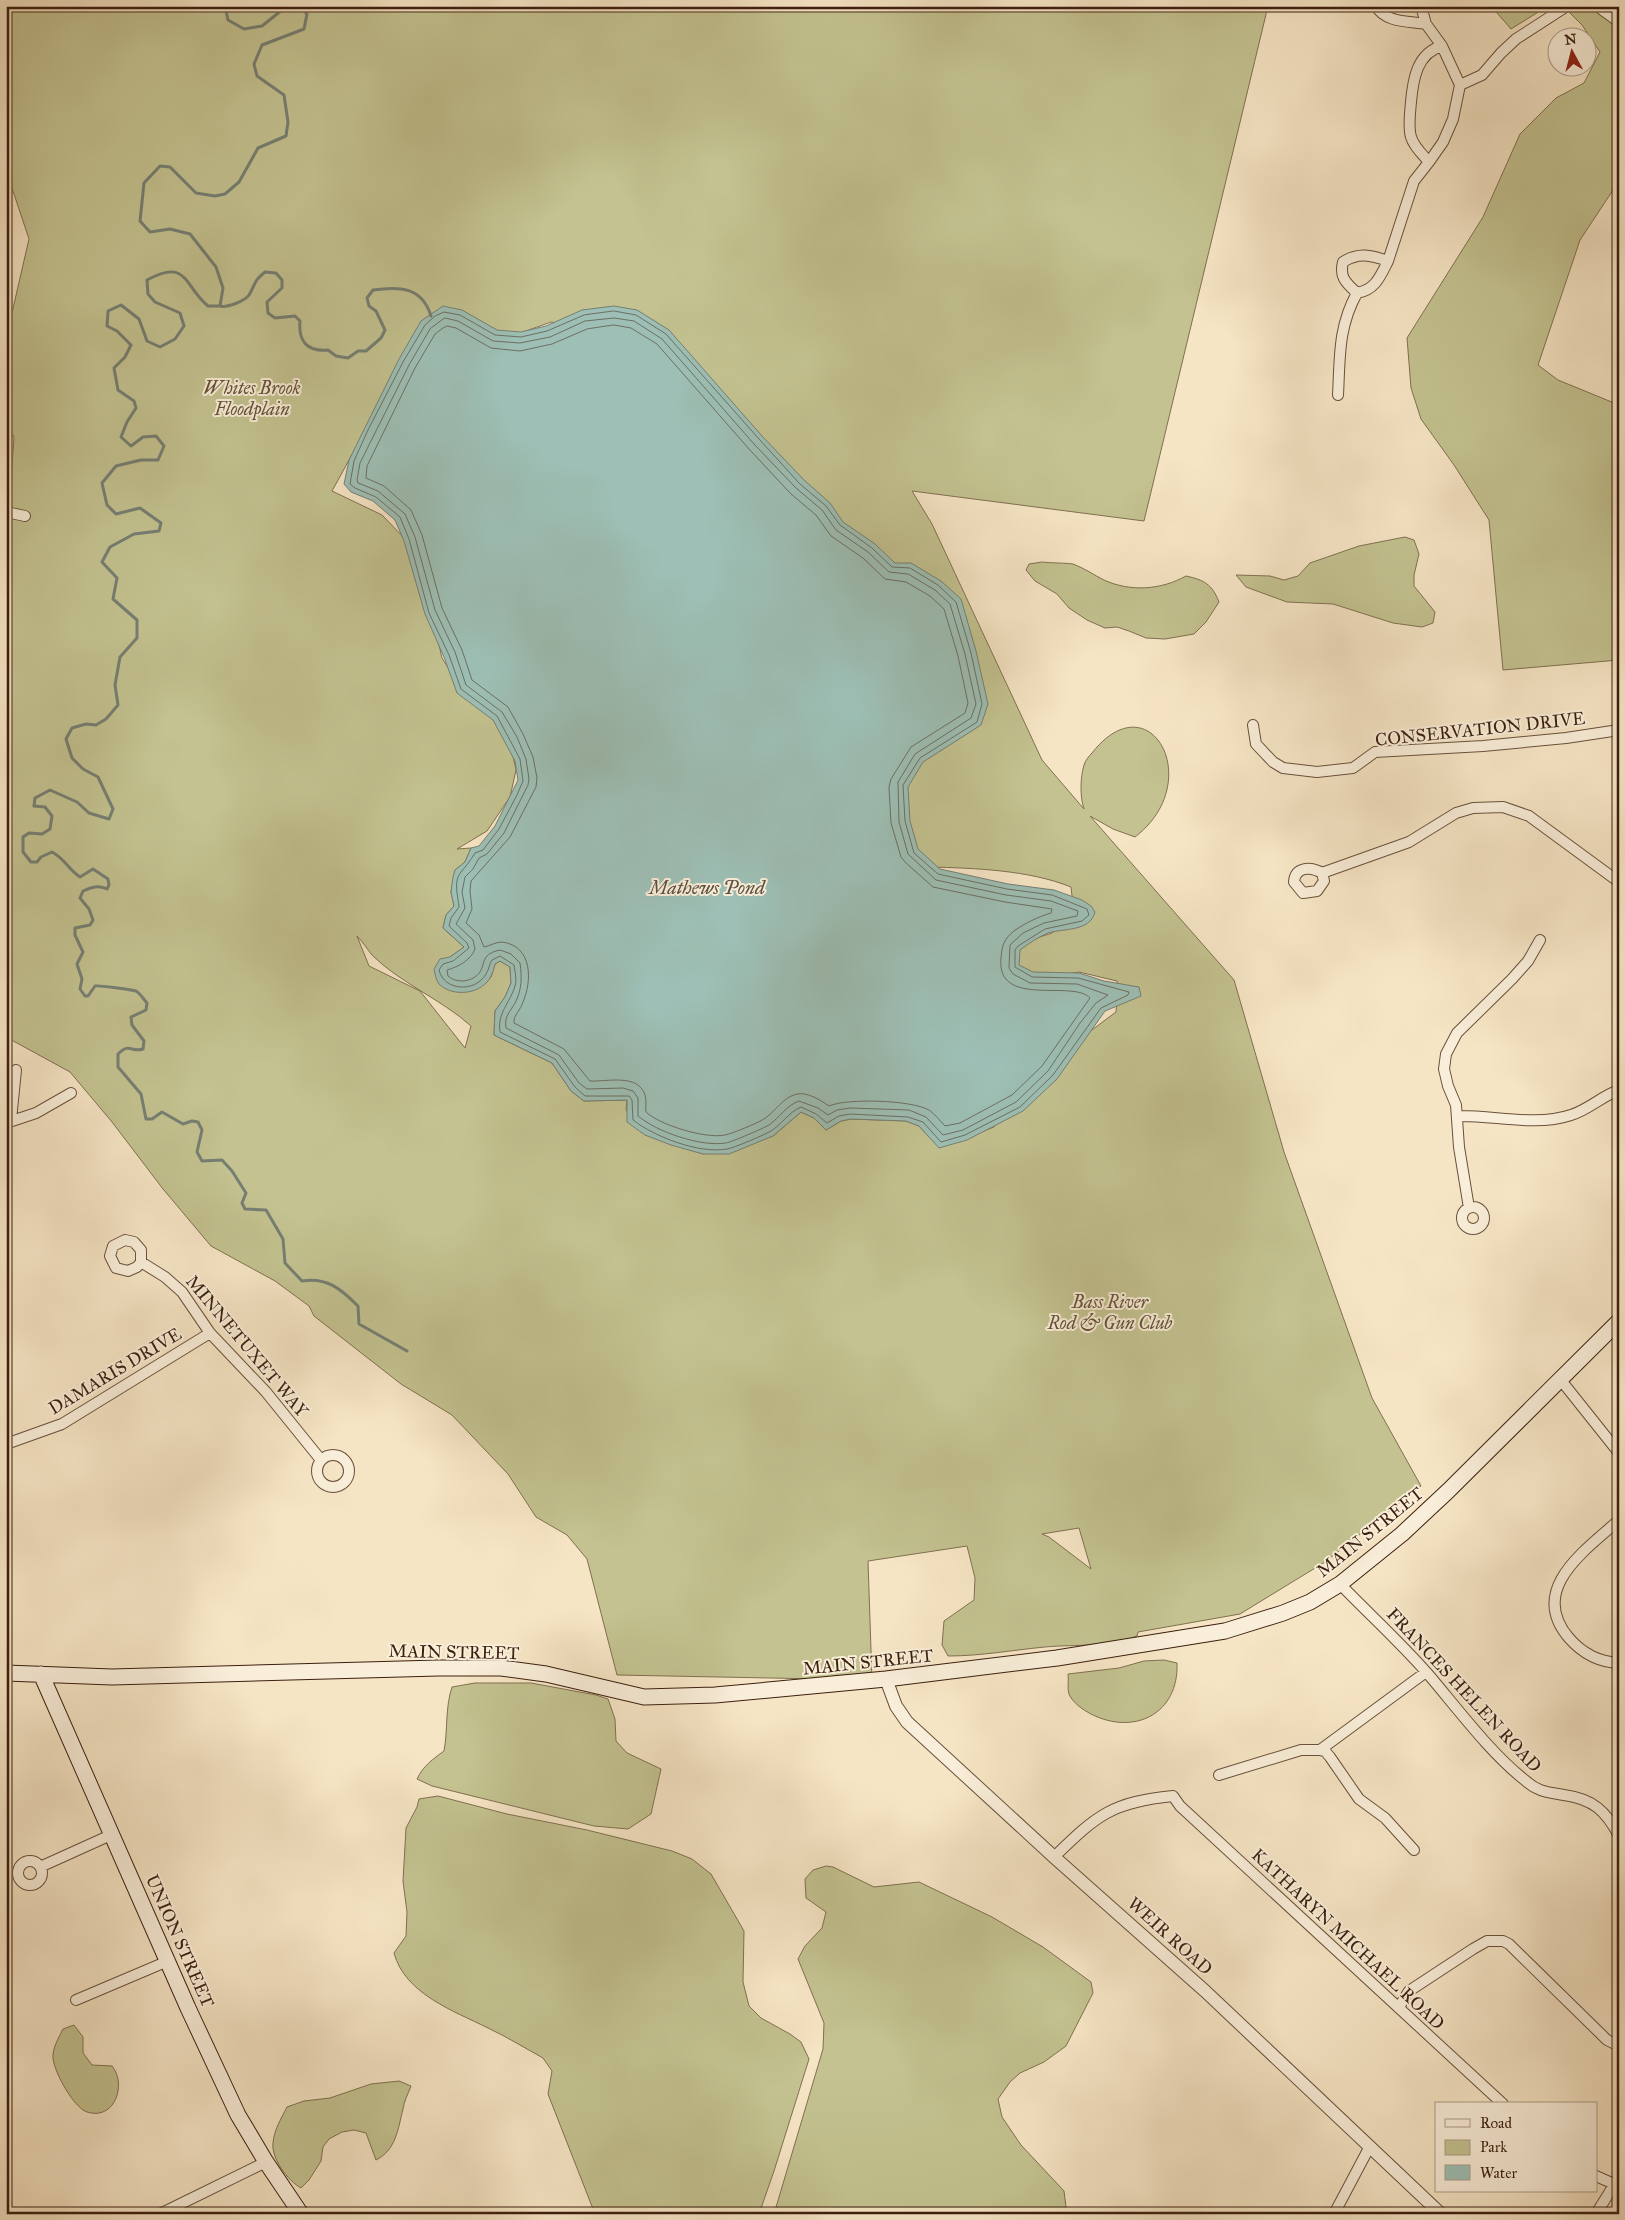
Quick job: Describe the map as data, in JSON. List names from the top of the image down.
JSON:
{
  "streets": {
    "main road": ["MAIN STREET", "UNION STREET"],
    "street": [
      "CONSERVATION DRIVE",
      "MINNETUXET WAY",
      "DAMARIS DRIVE",
      "FRANCES HELEN ROAD",
      "WEIR ROAD",
      "KATHARYN MICHAEL ROAD"
    ]
  },
  "crossings": [
    ["MINNETUXET WAY", "DAMARIS DRIVE"],
    ["MAIN STREET", "FRANCES HELEN ROAD"],
    ["MAIN STREET", "WEIR ROAD"],
    ["MAIN STREET", "UNION STREET"],
    ["WEIR ROAD", "KATHARYN MICHAEL ROAD"]
  ],
  "water": ["Mathews Pond"],
  "parks": ["Whites Brook Floodplain", "Bass River Rod & Gun Club"],
  "legend": ["Road", "Park", "Water"],
  "north": "top"
}
